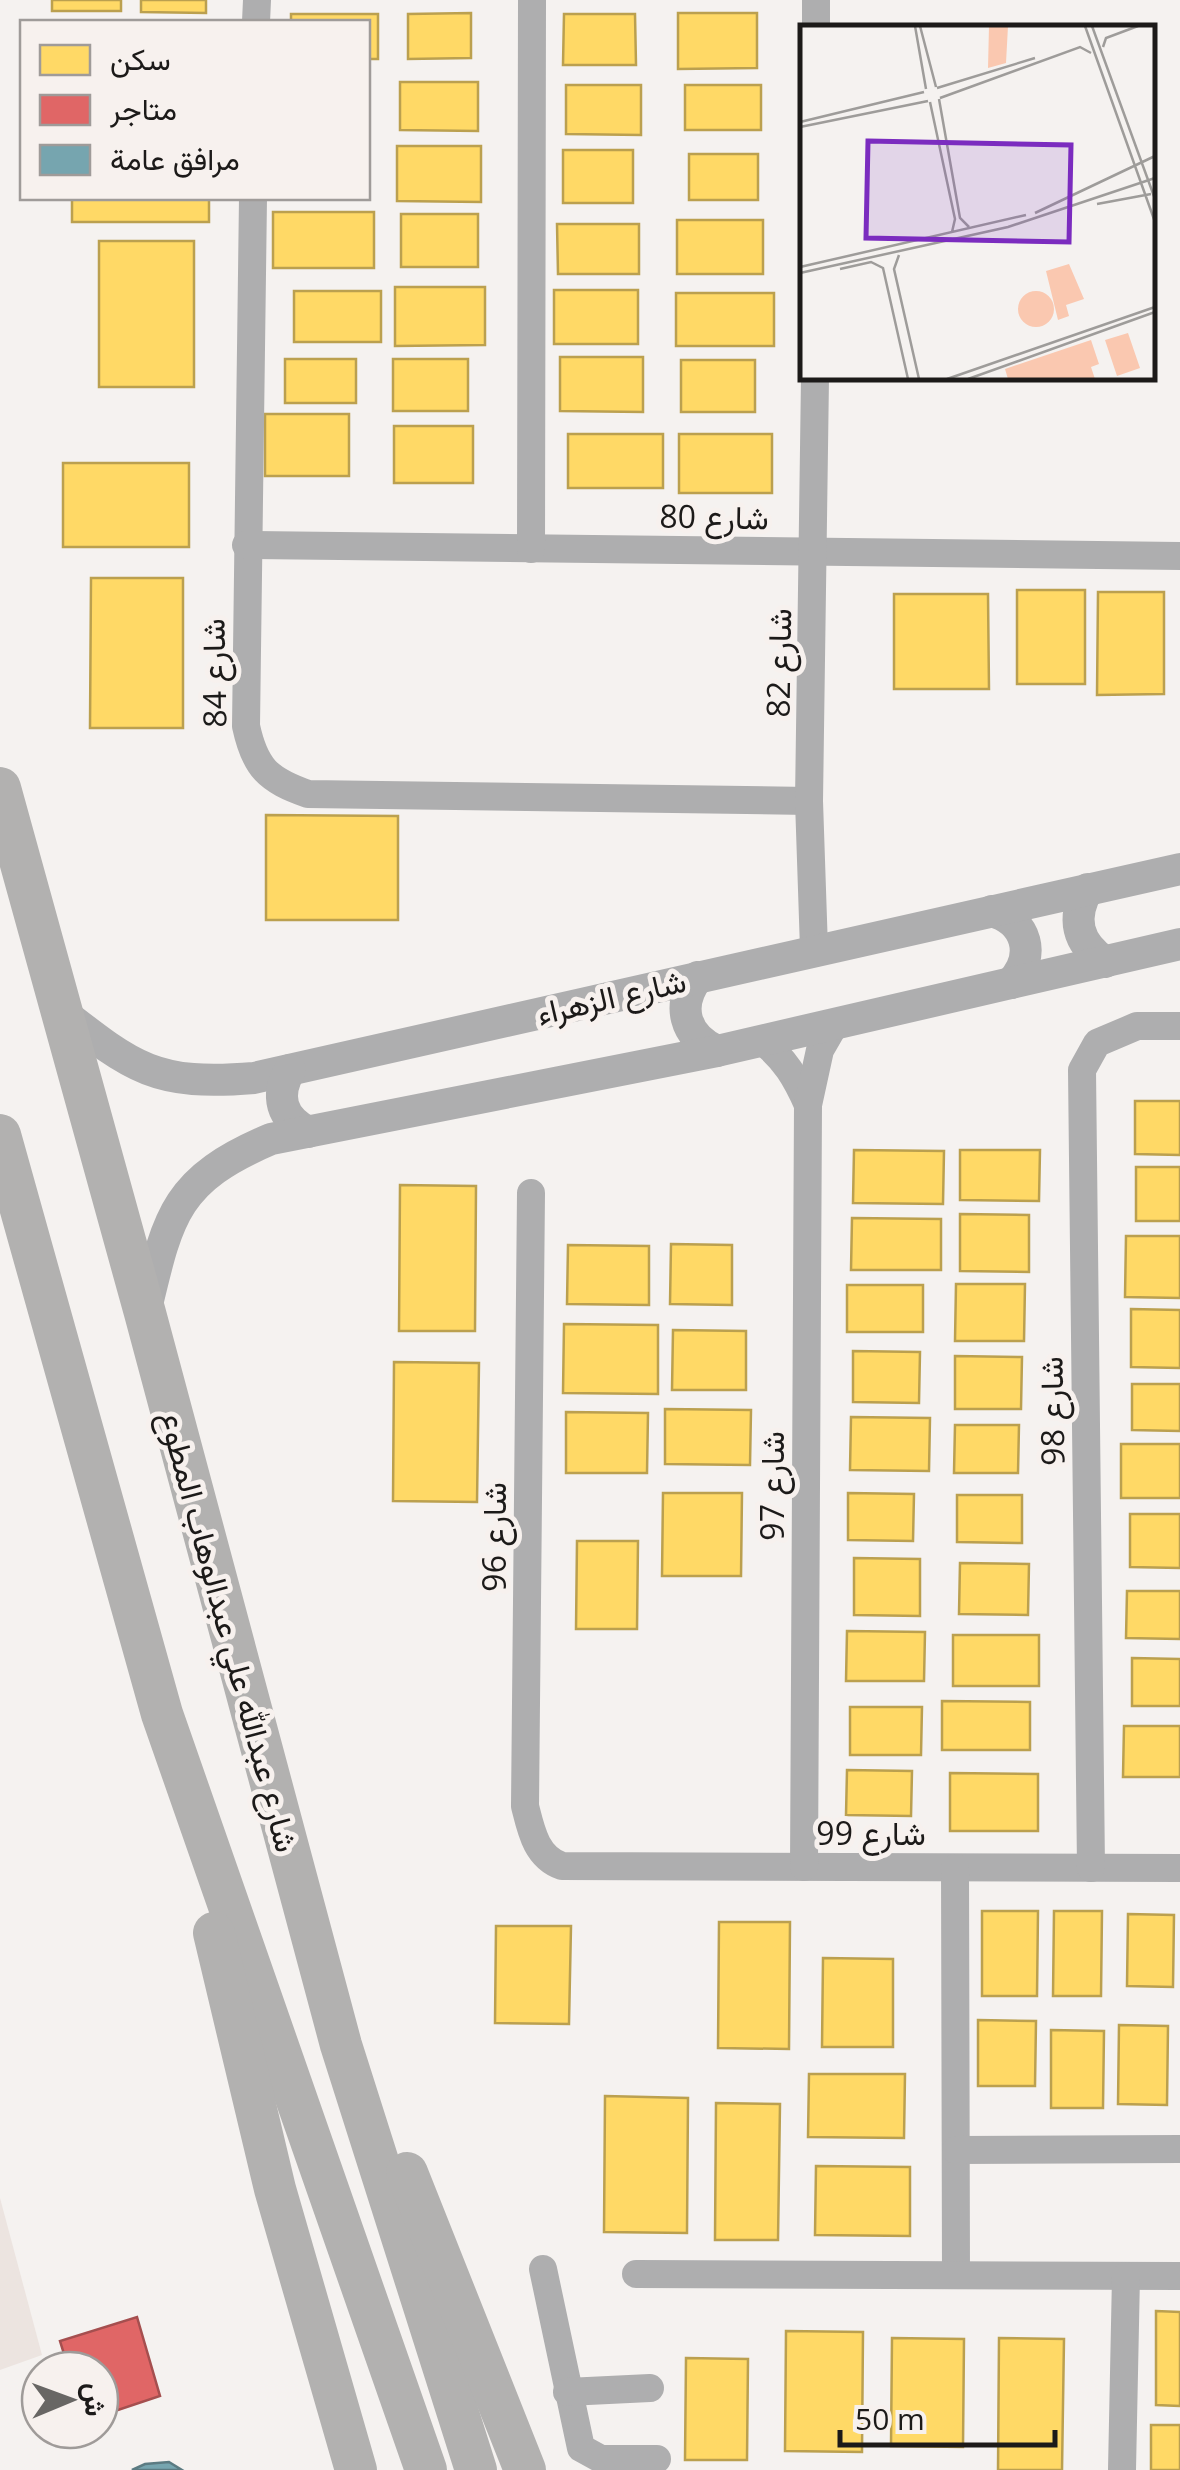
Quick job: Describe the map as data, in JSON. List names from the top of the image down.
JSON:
{
  "streets": {
    "main road": ["شارع عبدالله علي عبدالوهاب المطوع"],
    "street": [
      "شارع 80",
      "شارع 82",
      "شارع 84",
      "شارع الزهراء",
      "شارع 98",
      "شارع 97",
      "شارع 96",
      "شارع 99"
    ]
  },
  "crossings": [
    ["شارع 80", "شارع 82"],
    ["شارع 80", "شارع 84"],
    ["شارع 82", "شارع 84"],
    ["شارع 82", "شارع الزهراء"],
    ["شارع الزهراء", "شارع عبدالله علي عبدالوهاب المطوع"],
    ["شارع 98", "شارع 99"],
    ["شارع 97", "شارع 99"],
    ["شارع 96", "شارع 99"]
  ],
  "legend": ["سكن", "متاجر", "مرافق عامة"],
  "scale_bar": "50 m",
  "north": "right"
}
